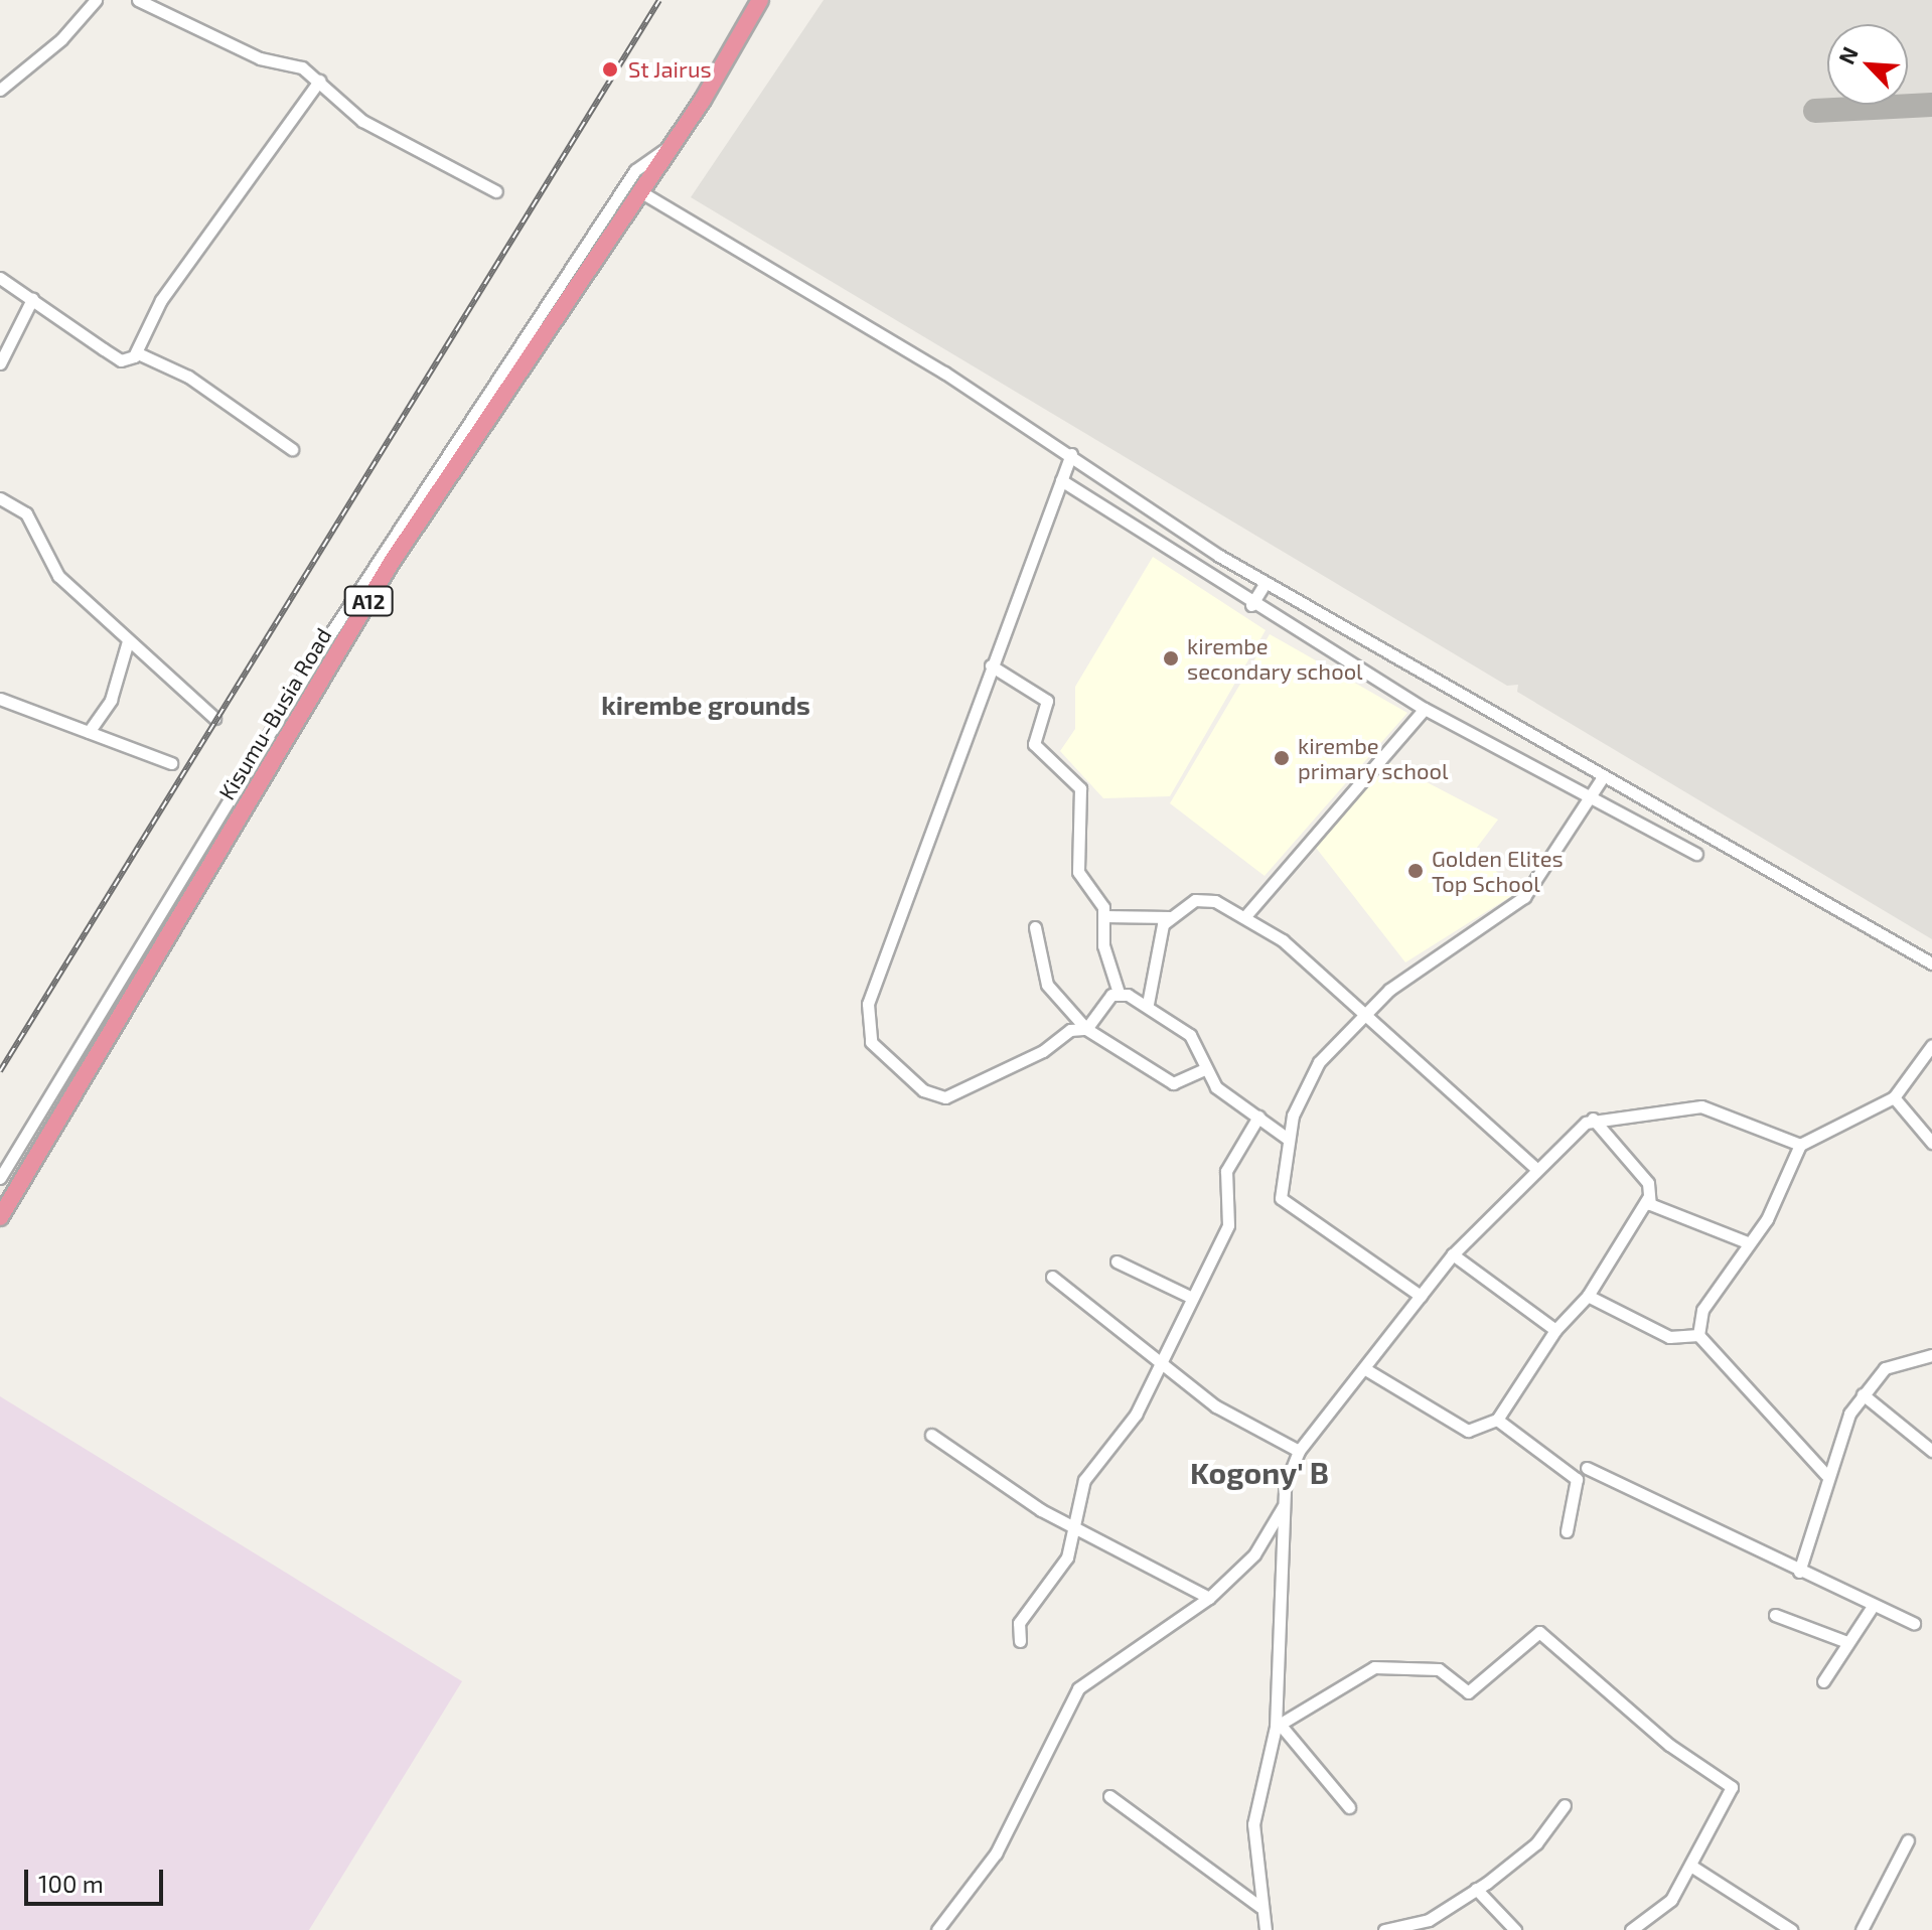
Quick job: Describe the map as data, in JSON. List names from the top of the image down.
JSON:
{
  "streets": {
    "highway": ["A12", "Kisumu-Busia Road"]
  },
  "districts": ["kirembe grounds", "Kogony' B"],
  "places": [
    "St Jairus",
    "kirembe secondary school",
    "kirembe primary school",
    "Golden Elites Top School"
  ],
  "scale_bar": "100 m",
  "north": "top left"
}
